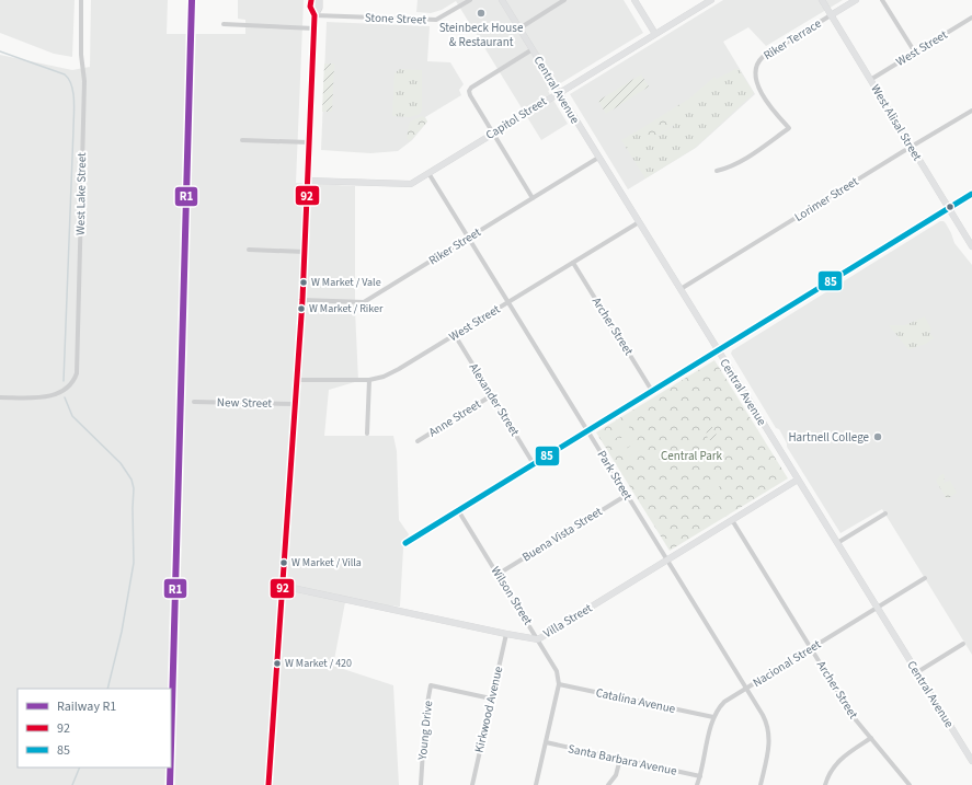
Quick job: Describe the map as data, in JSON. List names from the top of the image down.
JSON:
{
  "streets": {
    "street": [
      "Stone Street",
      "Riker Terrace",
      "West Street",
      "Central Avenue",
      "Capitol Street",
      "West Alisal Street",
      "West Lake Street",
      "Lorimer Street",
      "Riker Street",
      "Archer Street",
      "Alexander Street",
      "New Street",
      "Anne Street",
      "Park Street",
      "Buena Vista Street",
      "Wilson Street",
      "Villa Street",
      "Nacional Street",
      "Catalina Avenue",
      "Kirkwood Avenue",
      "Young Drive",
      "Santa Barbara Avenue"
    ]
  },
  "crossings": [
    ["Riker Terrace", "West Alisal Street"],
    ["West Street", "Central Avenue"],
    ["West Street", "West Alisal Street"],
    ["West Street", "Archer Street"],
    ["West Street", "Alexander Street"],
    ["West Street", "Park Street"],
    ["Central Avenue", "Capitol Street"],
    ["Central Avenue", "Lorimer Street"],
    ["Central Avenue", "Riker Street"],
    ["Central Avenue", "Villa Street"],
    ["Central Avenue", "Nacional Street"],
    ["Capitol Street", "Park Street"],
    ["West Alisal Street", "Lorimer Street"],
    ["Riker Street", "Park Street"],
    ["Archer Street", "Villa Street"],
    ["Archer Street", "Nacional Street"],
    ["Alexander Street", "Anne Street"],
    ["Park Street", "Buena Vista Street"],
    ["Park Street", "Villa Street"],
    ["Park Street", "Nacional Street"],
    ["Buena Vista Street", "Wilson Street"],
    ["Wilson Street", "Villa Street"],
    ["Wilson Street", "Catalina Avenue"],
    ["Wilson Street", "Santa Barbara Avenue"],
    ["Villa Street", "Kirkwood Avenue"],
    ["Nacional Street", "Catalina Avenue"],
    ["Nacional Street", "Santa Barbara Avenue"],
    ["Kirkwood Avenue", "Young Drive"]
  ],
  "parks": ["Central Park"],
  "places": [
    "Steinbeck House & Restaurant",
    "W Market / Vale",
    "W Market / Riker",
    "Hartnell College",
    "W Market / Villa",
    "W Market / 420"
  ],
  "lines": ["rail line R1", "transit line 92", "transit line 85"],
  "legend": ["Railway R1", "92", "85"]
}
